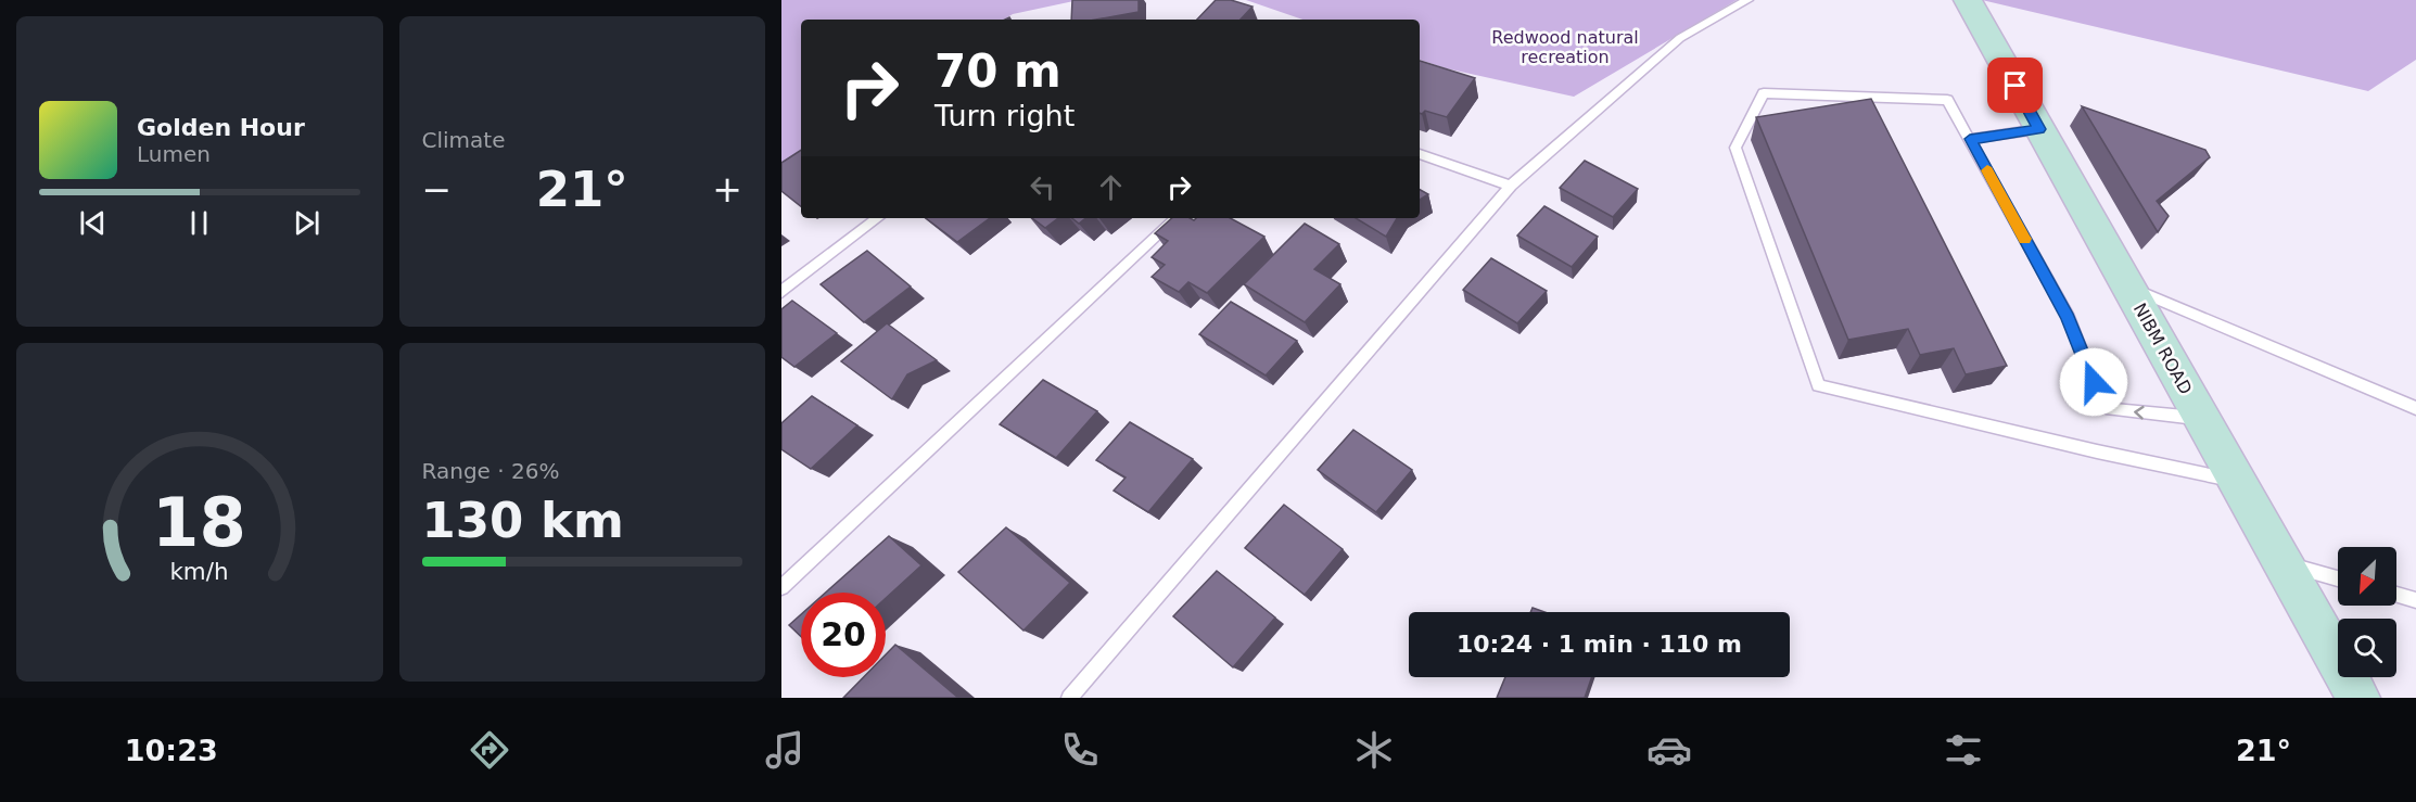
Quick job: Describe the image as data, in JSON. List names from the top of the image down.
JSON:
{
  "streets": {
    "main road": ["NIBM ROAD"]
  },
  "parks": ["Redwood natural recreation"],
  "north": "bottom left",
  "page": {
    "tile": [
      "Climate",
      ["Range · 26%", "130 km"]
    ],
    "turn": ["70 m", "Turn right"],
    "song": ["Golden Hour", "Lumen"],
    "heat": ["−", "21°", "+"],
    "limit": "20",
    "trip": "10:24 · 1 min · 110 m",
    "tabs": ["10:23", "21°"],
    "gauge": ["18", "km/h"]
  }
}
